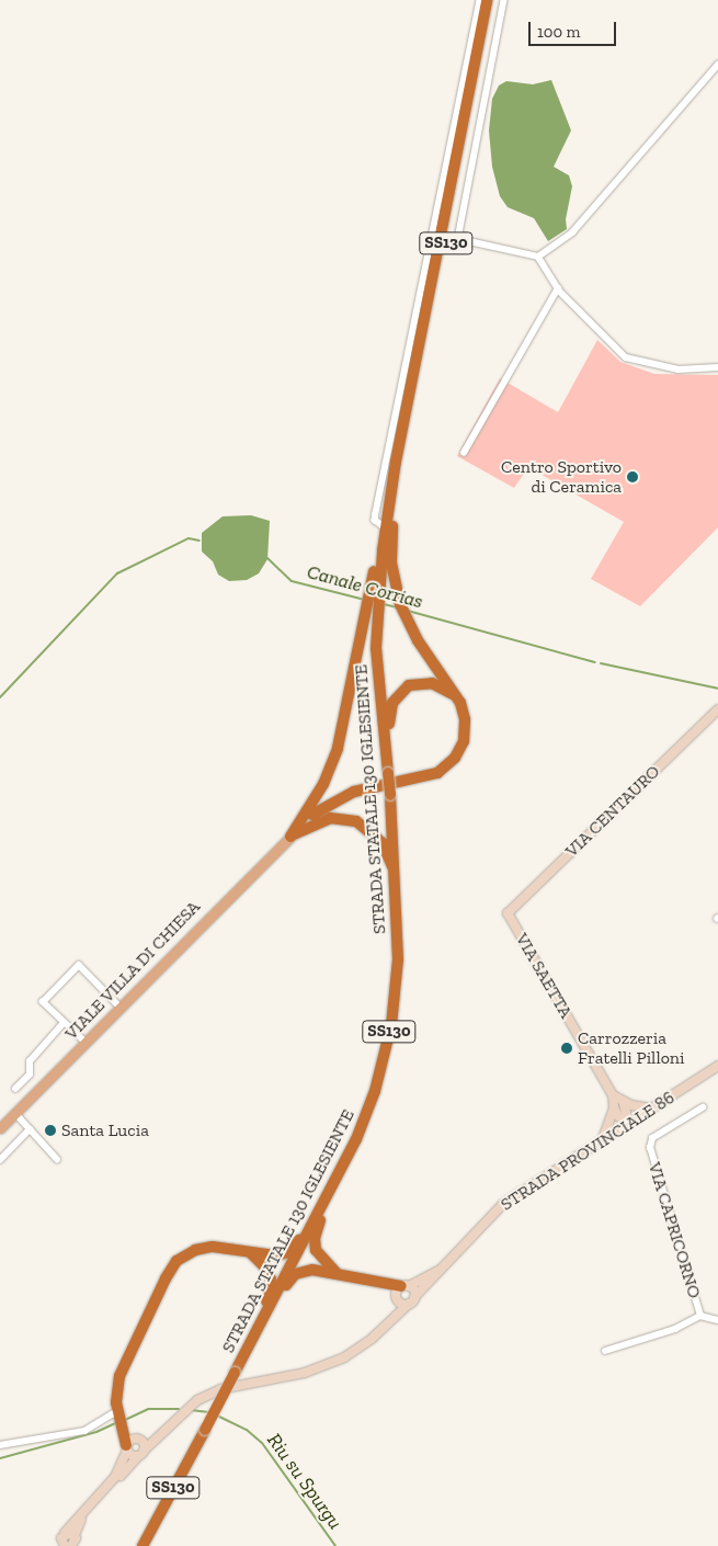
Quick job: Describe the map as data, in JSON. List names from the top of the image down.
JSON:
{
  "streets": {
    "highway": ["SS130", "STRADA STATALE 130 IGLESIENTE"],
    "main road": ["VIALE VILLA DI CHIESA"],
    "street": [
      "VIA CENTAURO",
      "VIA SAETTA",
      "STRADA PROVINCIALE 86",
      "VIA CAPRICORNO"
    ]
  },
  "crossings": [
    ["VIA CENTAURO", "VIA SAETTA"],
    ["VIA SAETTA", "STRADA PROVINCIALE 86"]
  ],
  "water": ["Canale Corrias", "Riu su Spurgu"],
  "places": ["Centro Sportivo di Ceramica", "Carrozzeria Fratelli Pilloni", "Santa Lucia"],
  "scale_bar": "100 m"
}
